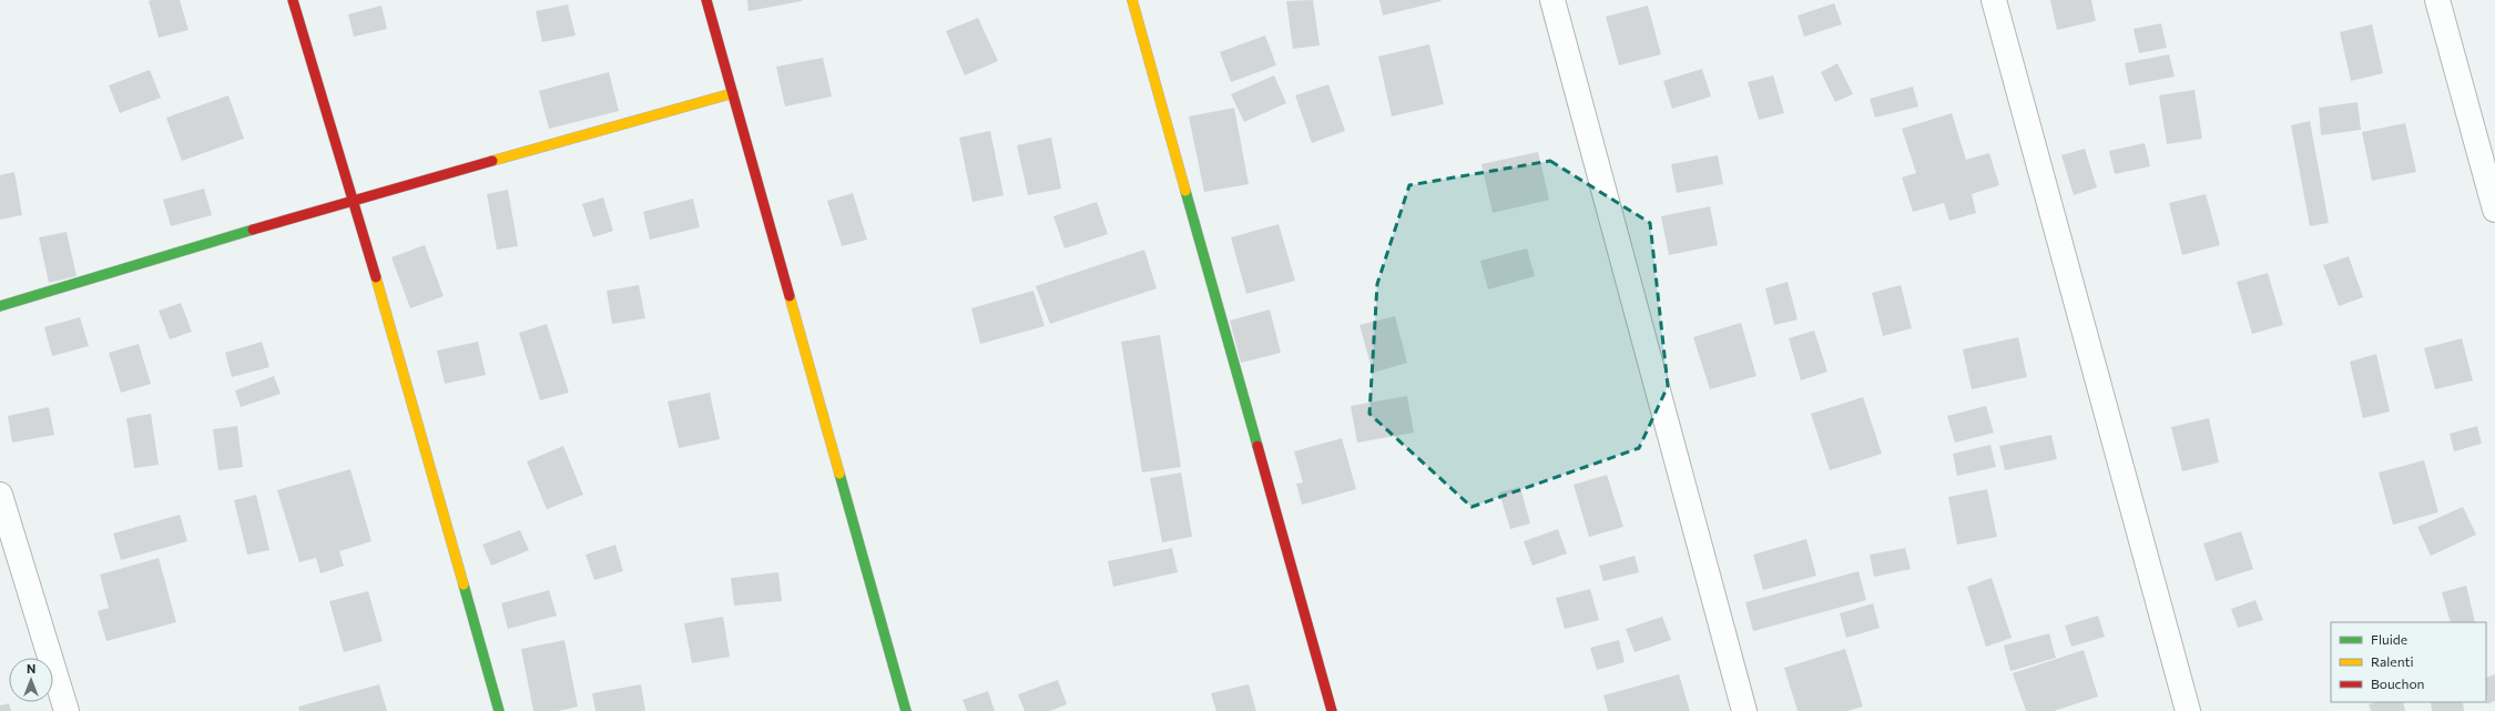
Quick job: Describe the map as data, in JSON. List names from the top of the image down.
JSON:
{
  "legend": ["Fluide", "Ralenti", "Bouchon"],
  "north": "top"
}
